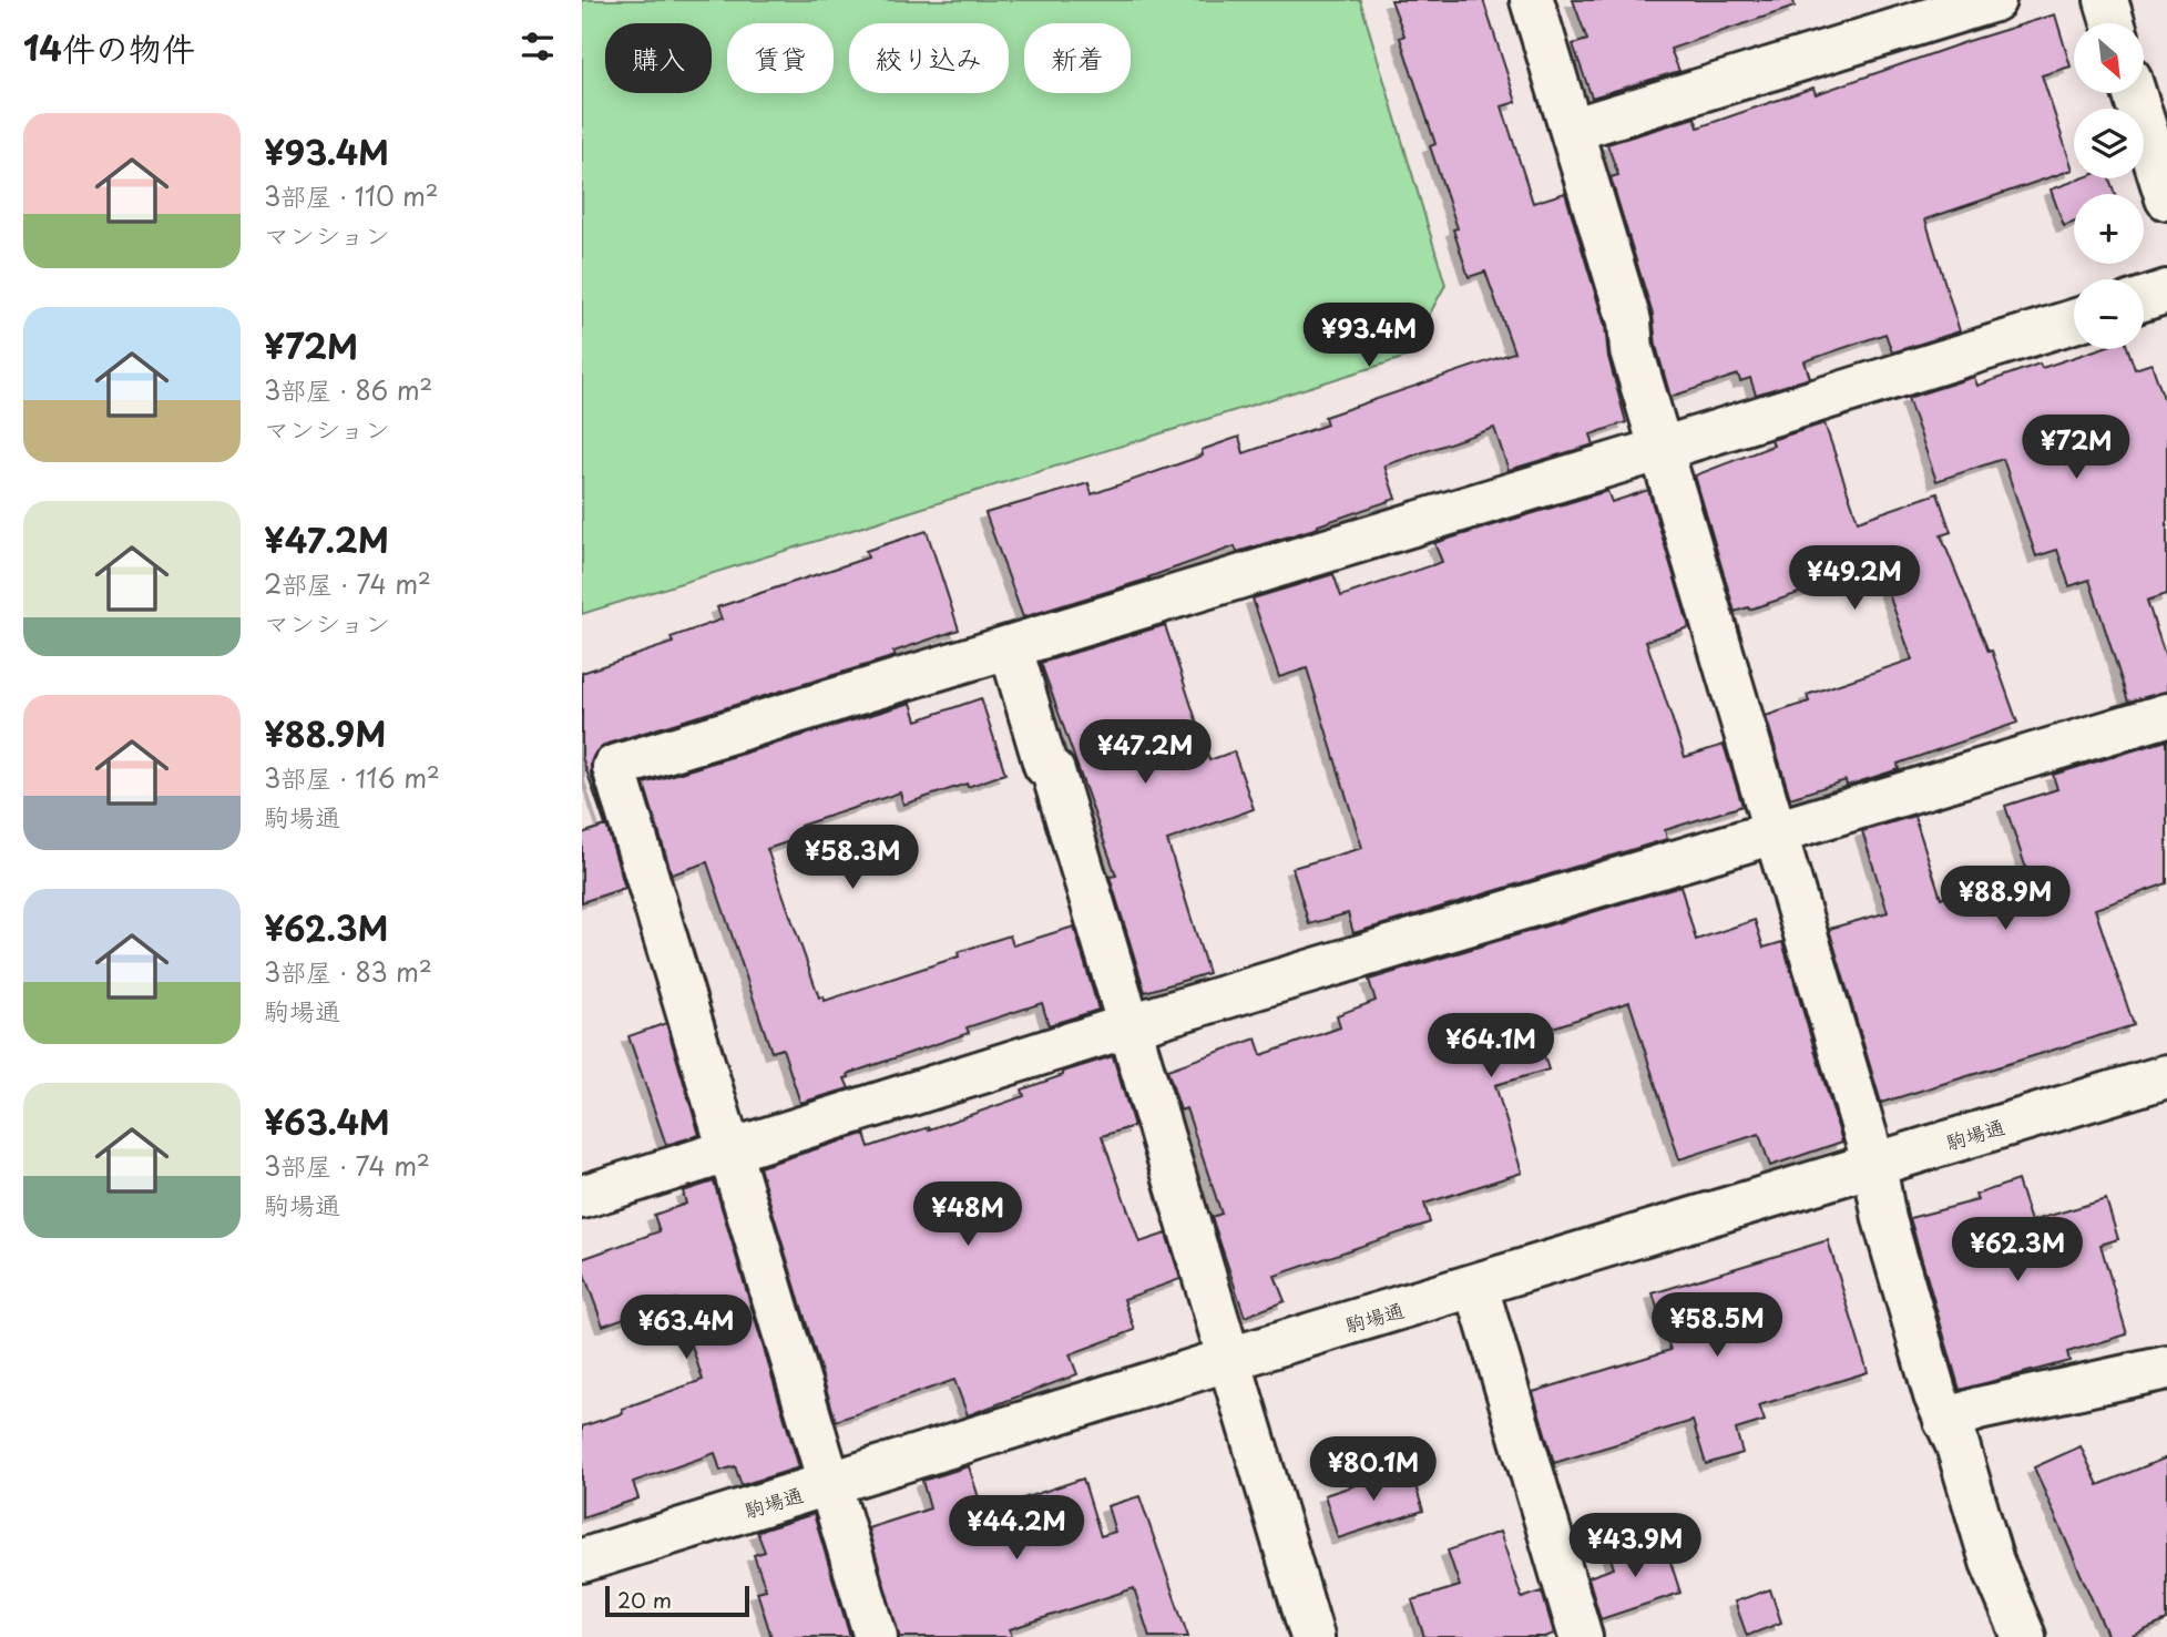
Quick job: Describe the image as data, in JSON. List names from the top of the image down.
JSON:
{
  "streets": {
    "street": ["駒場通"]
  },
  "scale_bar": "20 m",
  "north": "bottom right",
  "page": {
    "heading": "14件の物件",
    "map_buttons": ["+", "−"],
    "chip": [
      "購入",
      "賃貸",
      "絞り込み",
      "新着"
    ],
    "list": [
      {
        "name": "¥93.4M",
        "note": "3部屋 · 110 m² · マンション"
      },
      {
        "name": "¥72M",
        "note": "3部屋 · 86 m² · マンション"
      },
      {
        "name": "¥47.2M",
        "note": "2部屋 · 74 m² · マンション"
      },
      {
        "name": "¥88.9M",
        "note": "3部屋 · 116 m² · 駒場通"
      },
      {
        "name": "¥62.3M",
        "note": "3部屋 · 83 m² · 駒場通"
      },
      {
        "name": "¥63.4M",
        "note": "3部屋 · 74 m² · 駒場通"
      }
    ],
    "price": [
      "¥93.4M",
      "¥72M",
      "¥49.2M",
      "¥47.2M",
      "¥58.3M",
      "¥88.9M",
      "¥64.1M",
      "¥48M",
      "¥62.3M",
      "¥58.5M",
      "¥63.4M",
      "¥80.1M",
      "¥44.2M",
      "¥43.9M"
    ],
    "scale": "20 m"
  }
}
